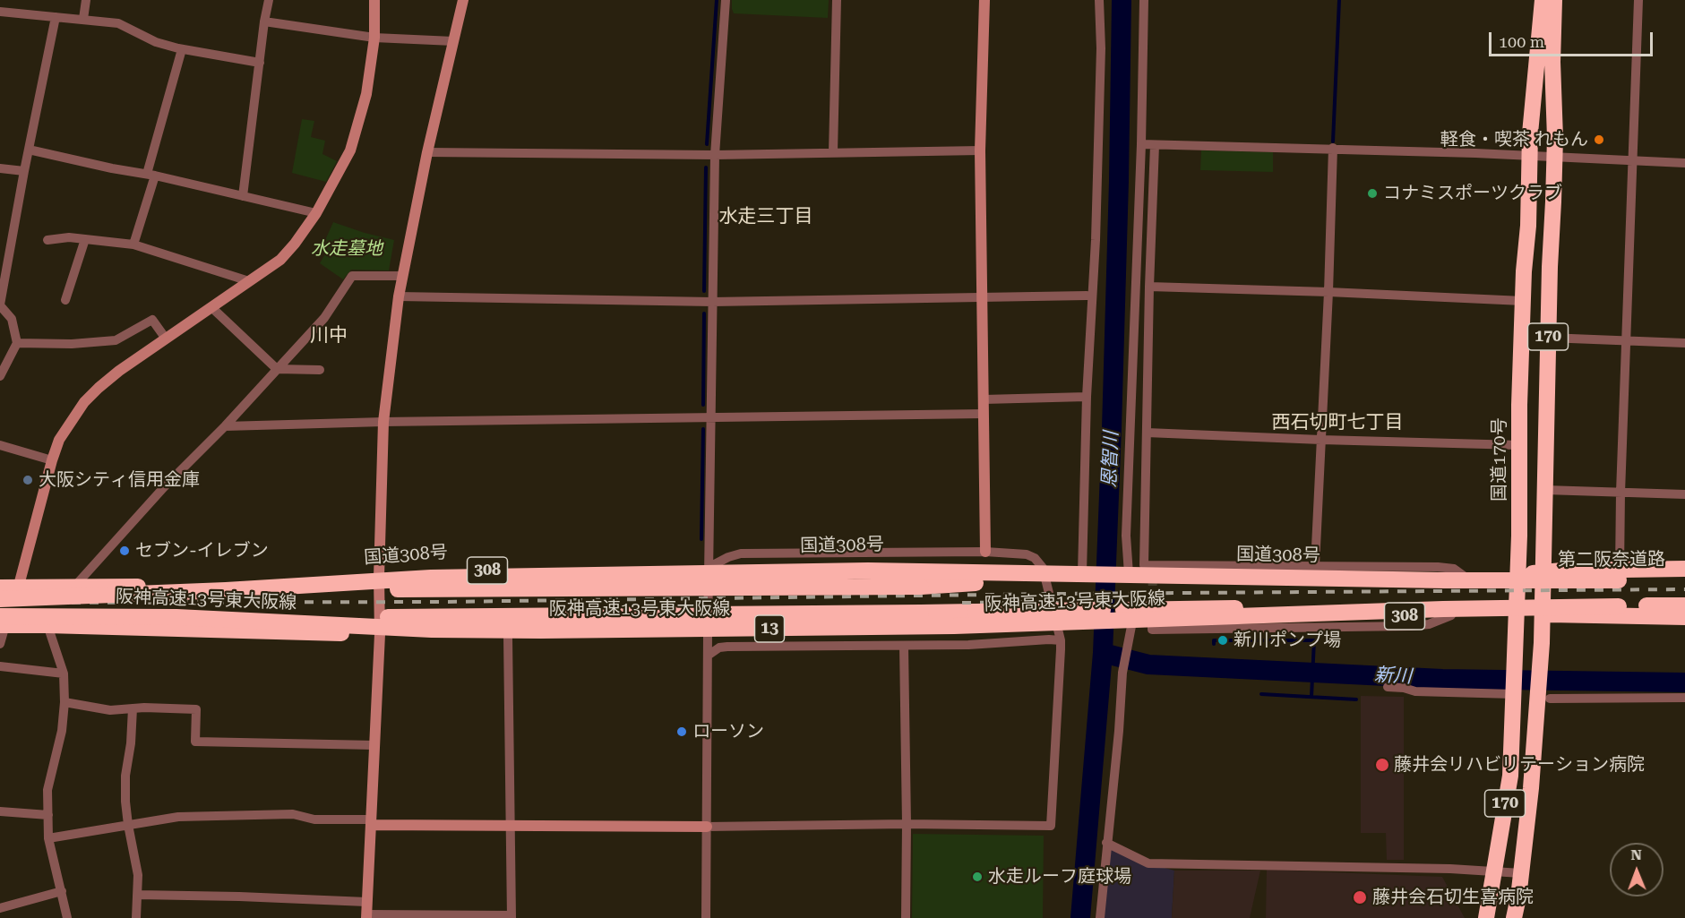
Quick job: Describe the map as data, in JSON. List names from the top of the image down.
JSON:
{
  "streets": {
    "highway": [
      "170",
      "国道170号",
      "国道308号",
      "第二阪奈道路",
      "308",
      "阪神高速13号東大阪線",
      "13"
    ]
  },
  "crossings": [
    ["170", "国道308号"],
    ["170", "第二阪奈道路"],
    ["170", "308"],
    ["170", "阪神高速13号東大阪線"],
    ["国道170号", "国道308号"],
    ["国道170号", "308"],
    ["国道308号", "第二阪奈道路"],
    ["国道308号", "阪神高速13号東大阪線"],
    ["第二阪奈道路", "阪神高速13号東大阪線"],
    ["308", "阪神高速13号東大阪線"]
  ],
  "districts": ["水走三丁目", "川中", "西石切町七丁目"],
  "water": ["恩智川", "新川"],
  "parks": ["水走墓地"],
  "places": [
    "軽食・喫茶 れもん",
    "コナミスポーツクラブ",
    "大阪シティ信用金庫",
    "セブン-イレブン",
    "新川ポンプ場",
    "ローソン",
    "藤井会リハビリテーション病院",
    "水走ルーフ庭球場",
    "藤井会石切生喜病院"
  ],
  "scale_bar": "100 m",
  "north": "top"
}
